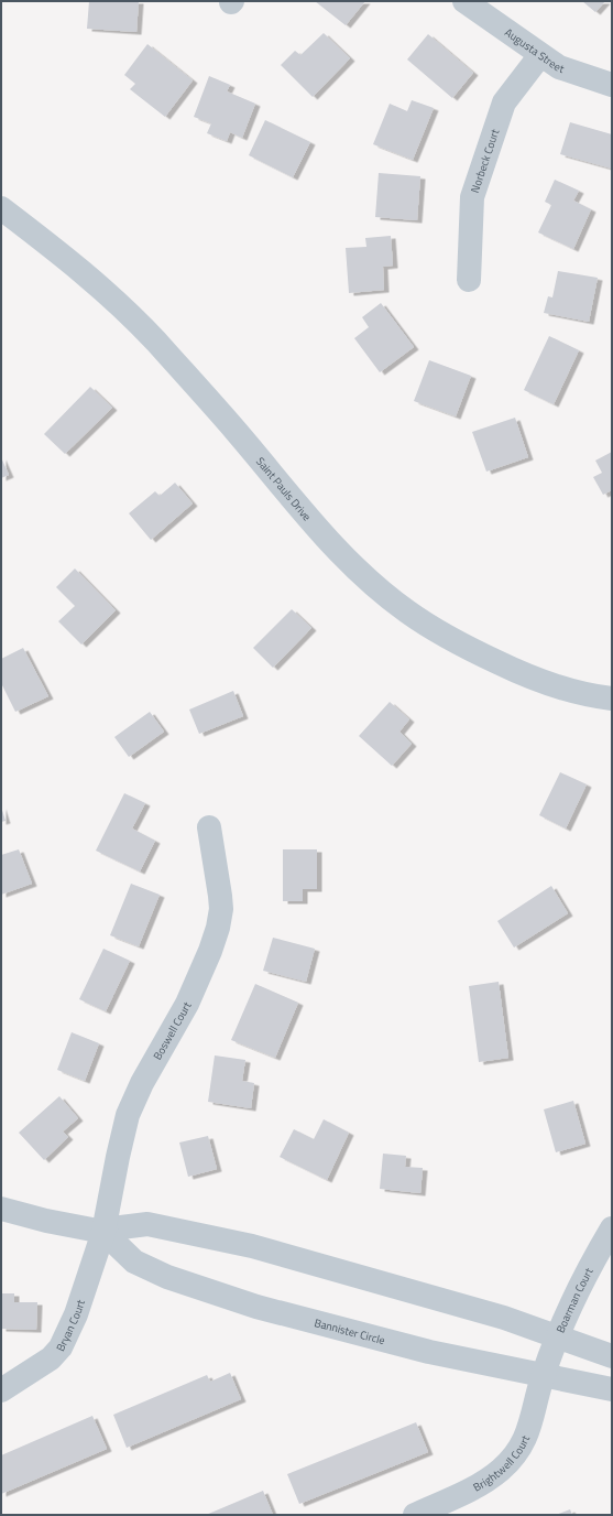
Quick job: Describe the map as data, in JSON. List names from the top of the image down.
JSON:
{
  "streets": {
    "street": [
      "Augusta Street",
      "Norbeck Court",
      "Saint Pauls Drive",
      "Boswell Court",
      "Boarman Court",
      "Bryan Court",
      "Bannister Circle",
      "Brightwell Court"
    ]
  },
  "crossings": [
    ["Augusta Street", "Norbeck Court"],
    ["Boswell Court", "Bryan Court"],
    ["Boswell Court", "Bannister Circle"],
    ["Boarman Court", "Bannister Circle"],
    ["Boarman Court", "Brightwell Court"],
    ["Bryan Court", "Bannister Circle"],
    ["Bannister Circle", "Brightwell Court"]
  ]
}
